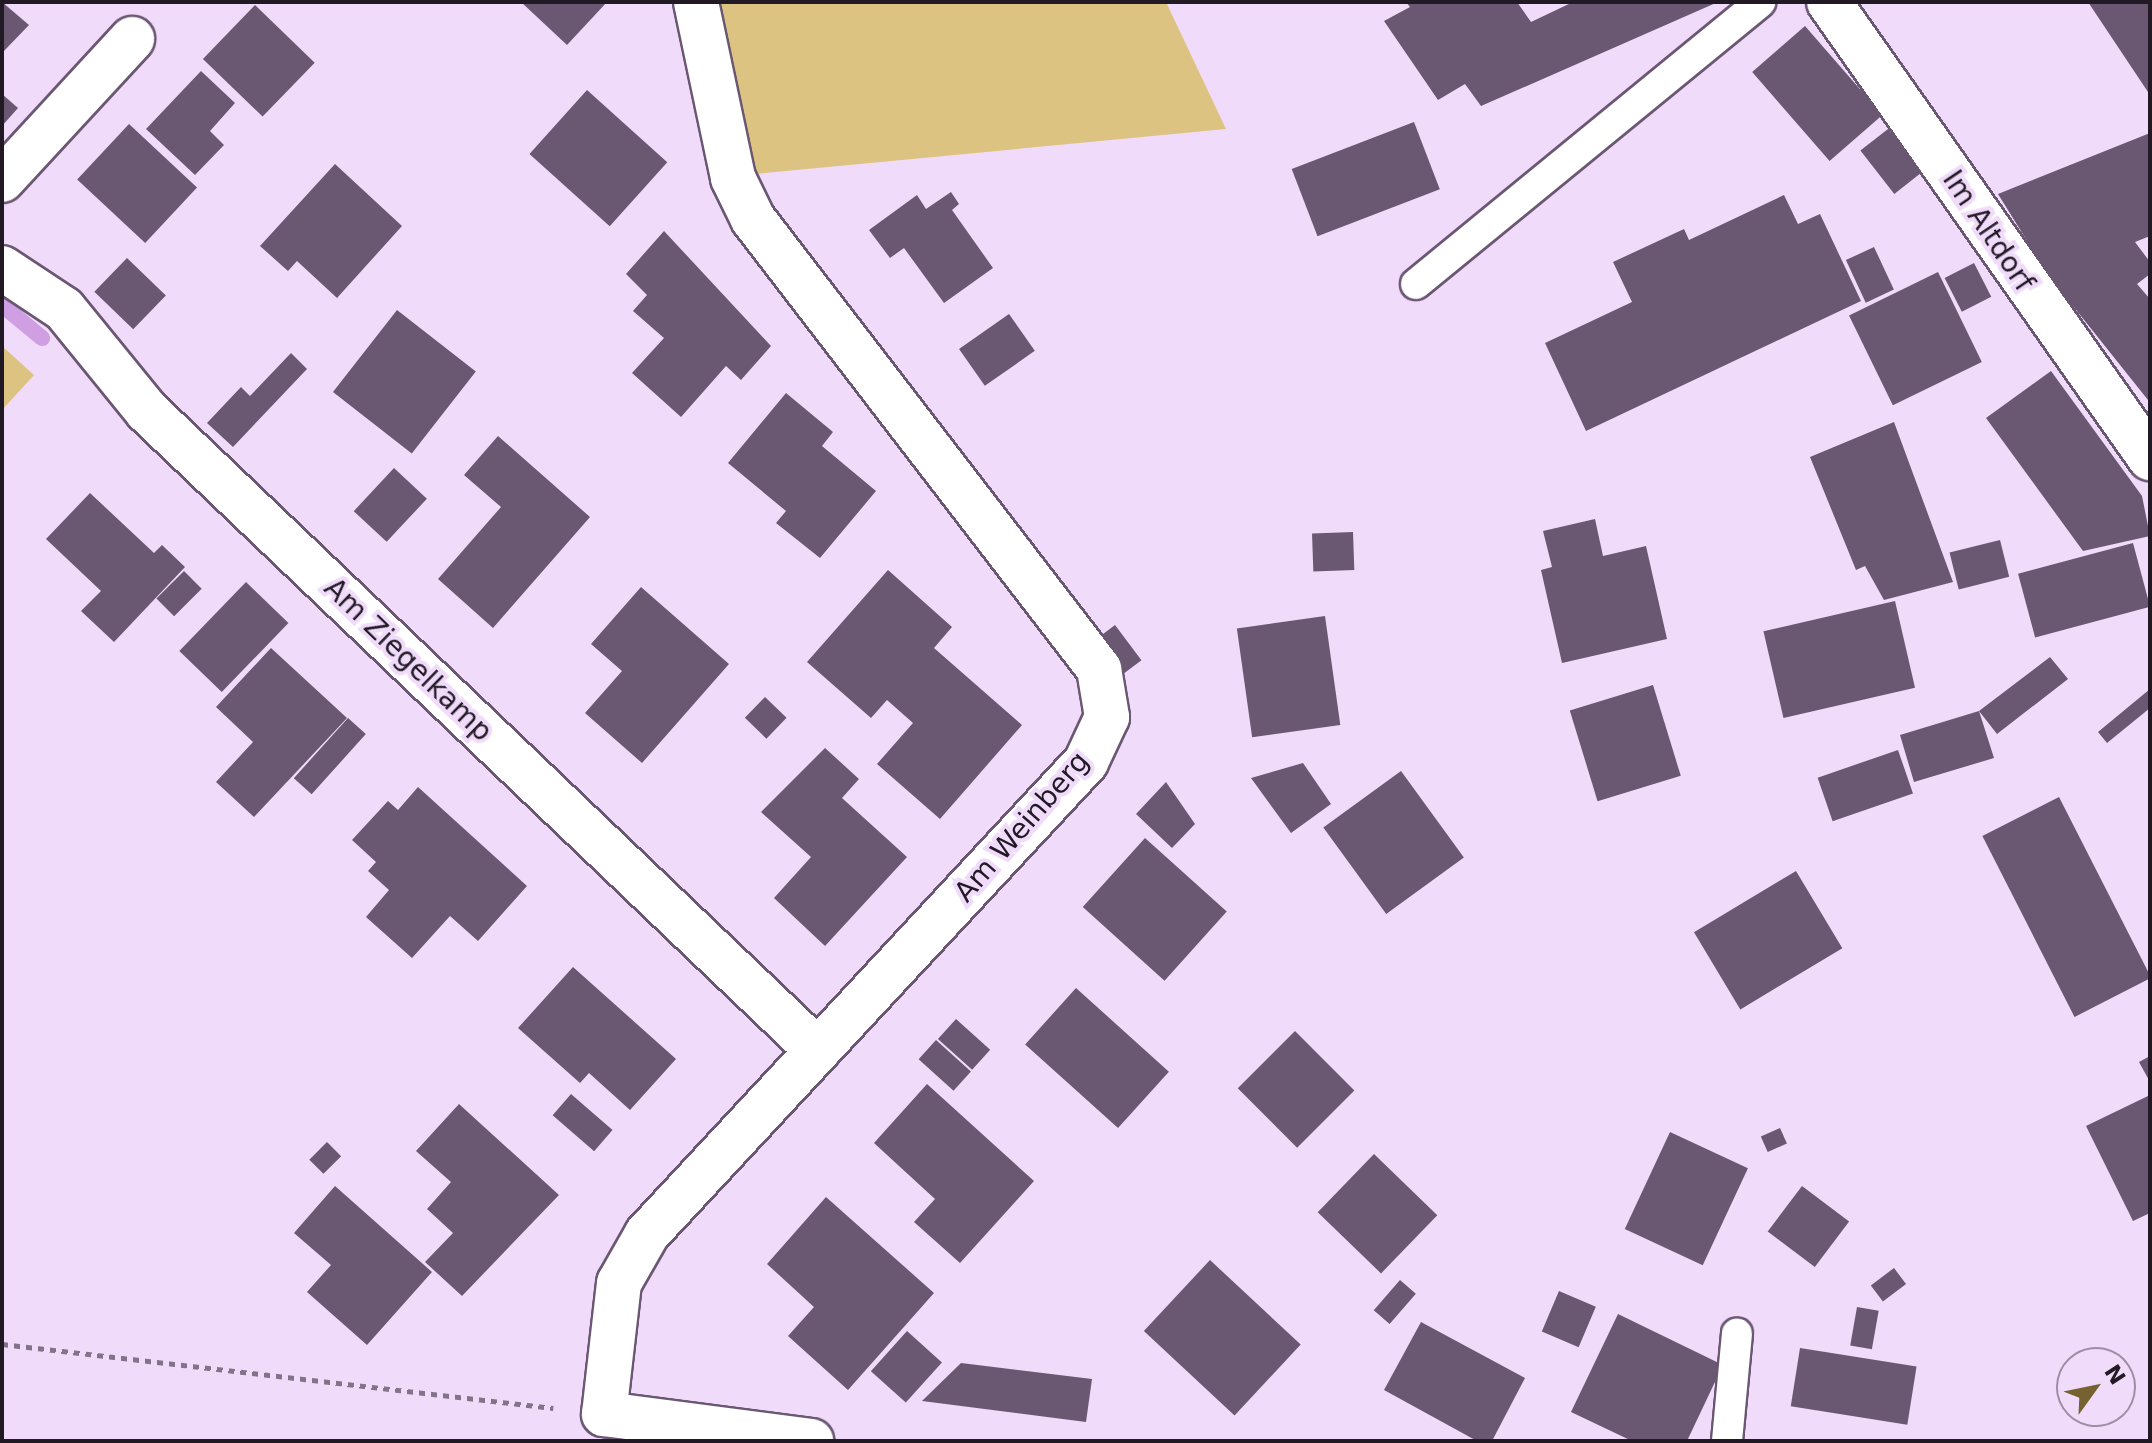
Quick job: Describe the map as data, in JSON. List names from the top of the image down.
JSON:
{
  "streets": {
    "street": ["Im Altdorf", "Am Ziegelkamp", "Am Weinberg"]
  },
  "crossings": [
    ["Am Ziegelkamp", "Am Weinberg"]
  ],
  "north": "top right"
}
